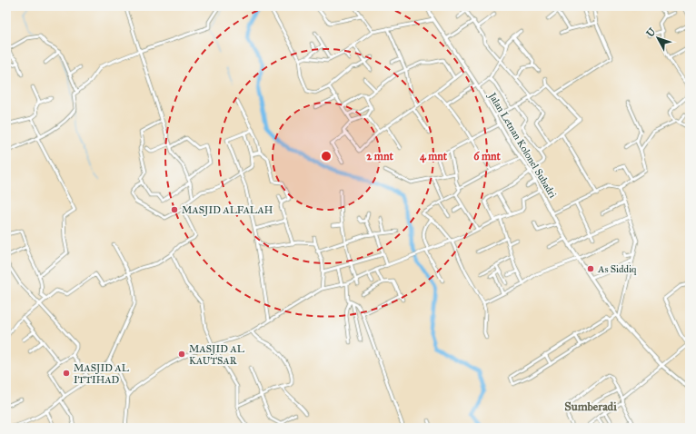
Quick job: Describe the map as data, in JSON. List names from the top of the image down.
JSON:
{
  "streets": {
    "main road": ["Jalan Letnan Kolonel Subadri"]
  },
  "districts": ["Sumberadi"],
  "places": [
    "MASJID ALFALAH",
    "As Siddiq",
    "MASJID AL KAUTSAR",
    "MASJID AL ITTIHAD"
  ],
  "north": "top left",
  "rings": ["2 mnt", "4 mnt", "6 mnt"]
}
